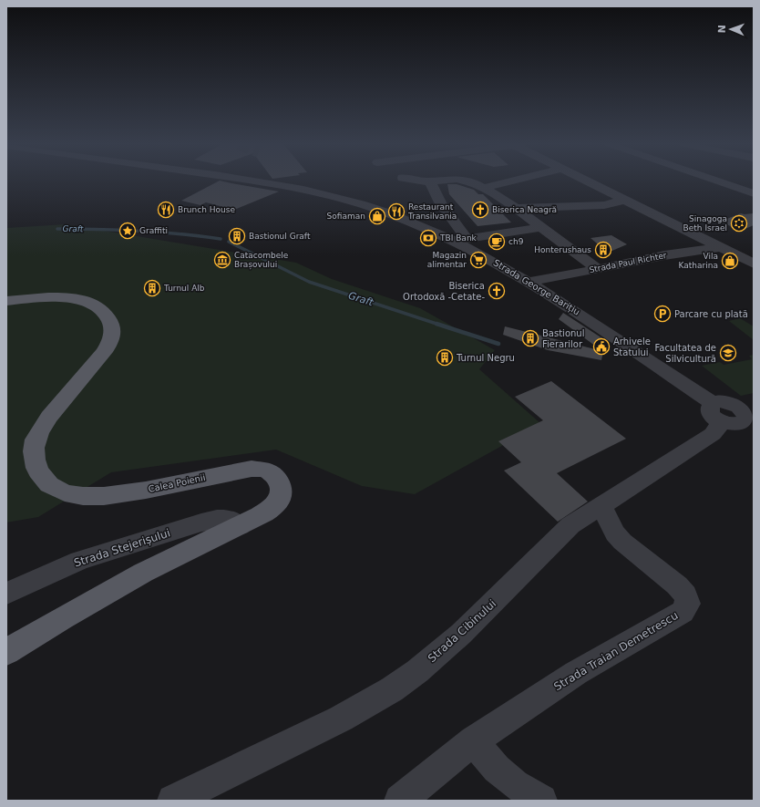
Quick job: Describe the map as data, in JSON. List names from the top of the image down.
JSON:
{
  "streets": {
    "main road": ["Calea Poienii"],
    "street": [
      "Strada Paul Richter",
      "Strada George Barițiu",
      "Strada Stejerișului",
      "Strada Cibinului",
      "Strada Traian Demetrescu"
    ]
  },
  "crossings": [
    ["Strada George Barițiu", "Strada Cibinului"],
    ["Calea Poienii", "Strada Stejerișului"],
    ["Strada Cibinului", "Strada Traian Demetrescu"]
  ],
  "water": ["Graft"],
  "places": {
    "restaurant": ["Brunch House", "Restaurant Transilvania"],
    "church": ["Biserica Neagră", "Biserica Ortodoxă -Cetate-"],
    "shop": ["Sofiaman", "Vila Katharina"],
    "synagogue": ["Sinagoga Beth Israel"],
    "place": ["Graffiti"],
    "building": [
      "Bastionul Graft",
      "Honterushaus",
      "Turnul Alb",
      "Bastionul Fierarilor",
      "Turnul Negru"
    ],
    "bank": ["TBI Bank"],
    "cafe": ["ch9"],
    "museum": ["Catacombele Brașovului"],
    "supermarket": ["Magazin alimentar"],
    "parking": ["Parcare cu plată"],
    "public building": ["Arhivele Statului"],
    "school or university": ["Facultatea de Silvicultură"]
  },
  "north": "left"
}
